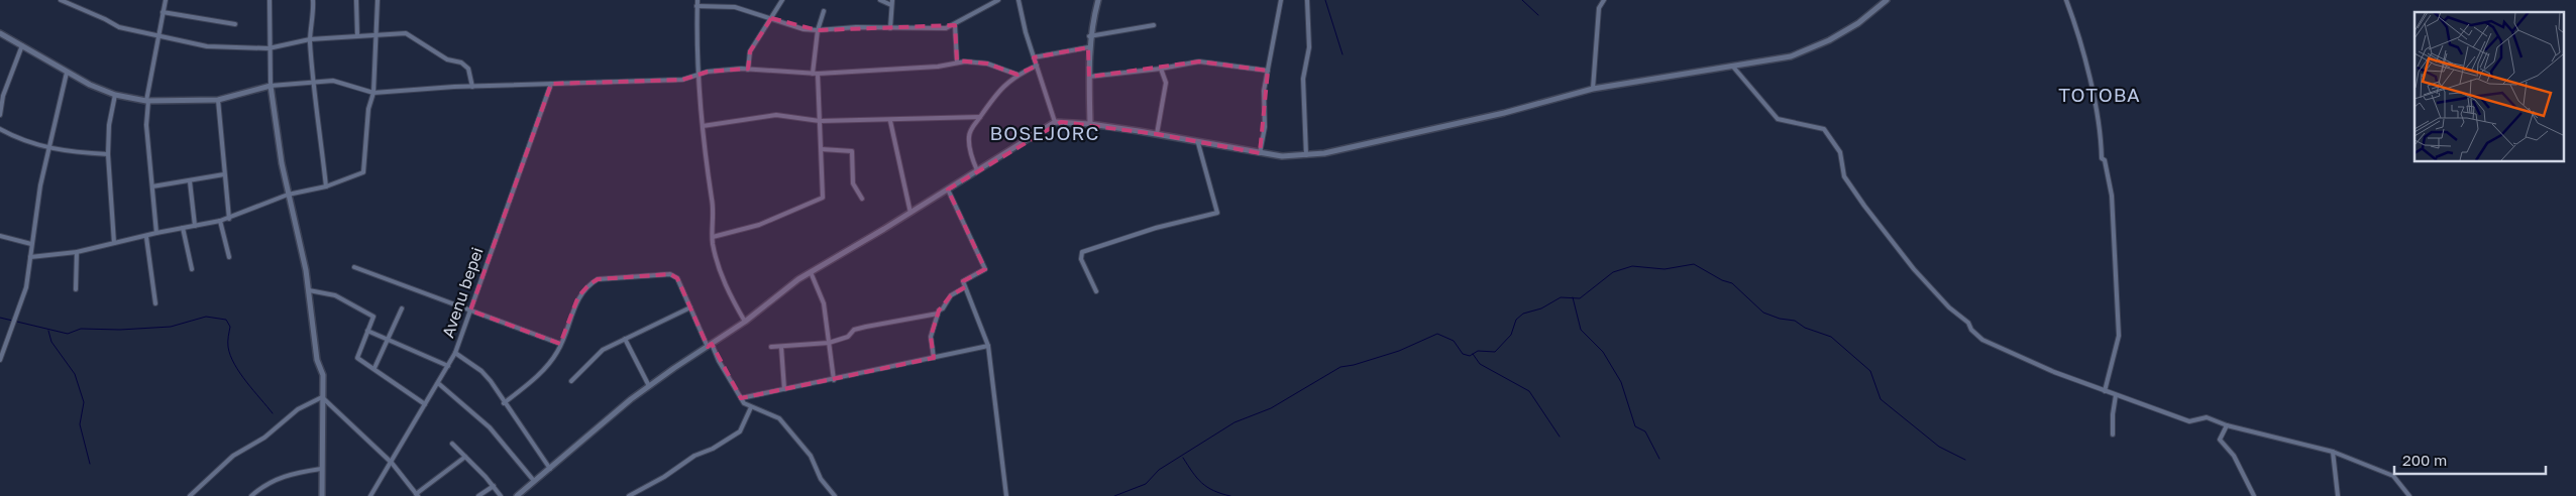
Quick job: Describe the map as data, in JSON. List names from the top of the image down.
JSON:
{
  "streets": {
    "street": ["Avenu bepei"]
  },
  "districts": ["TOTOBA", "BOSEJORC"],
  "scale_bar": "200 m"
}
